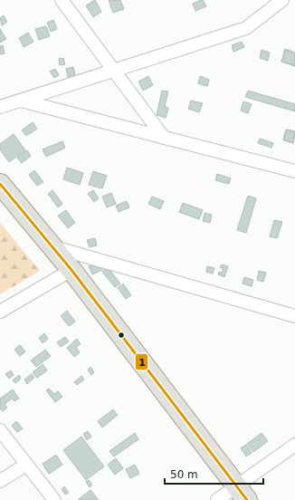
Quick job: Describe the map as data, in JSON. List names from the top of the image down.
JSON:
{
  "lines": ["transit line 1"],
  "scale_bar": "50 m"
}
